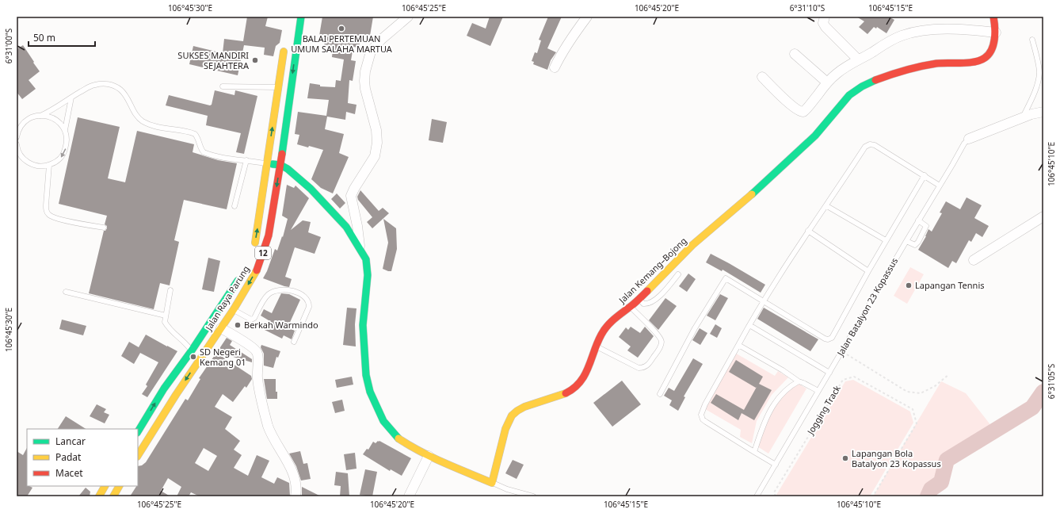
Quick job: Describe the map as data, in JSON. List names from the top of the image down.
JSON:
{
  "streets": {
    "main road": ["12", "Jalan Kemang–Bojong", "Jalan Raya Parung"],
    "lane": ["Jalan Batalyon 23 Kopassus"],
    "path": ["Jogging Track"]
  },
  "places": [
    "BALAI PERTEMUAN UMUM SALAHA MARTUA",
    "SUKSES MANDIRI SEJAHTERA",
    "Lapangan Tennis",
    "Berkah Warmindo",
    "SD Negeri Kemang 01",
    "Lapangan Bola Batalyon 23 Kopassus"
  ],
  "legend": ["Lancar", "Padat", "Macet"],
  "scale_bar": "50 m",
  "coordinates": [
    "106°45'30\"E",
    "106°45'25\"E",
    "106°45'20\"E",
    "6°31'10\"S",
    "106°45'15\"E",
    "6°31'00\"S",
    "106°45'10\"E",
    "6°31'05\"S"
  ]
}
